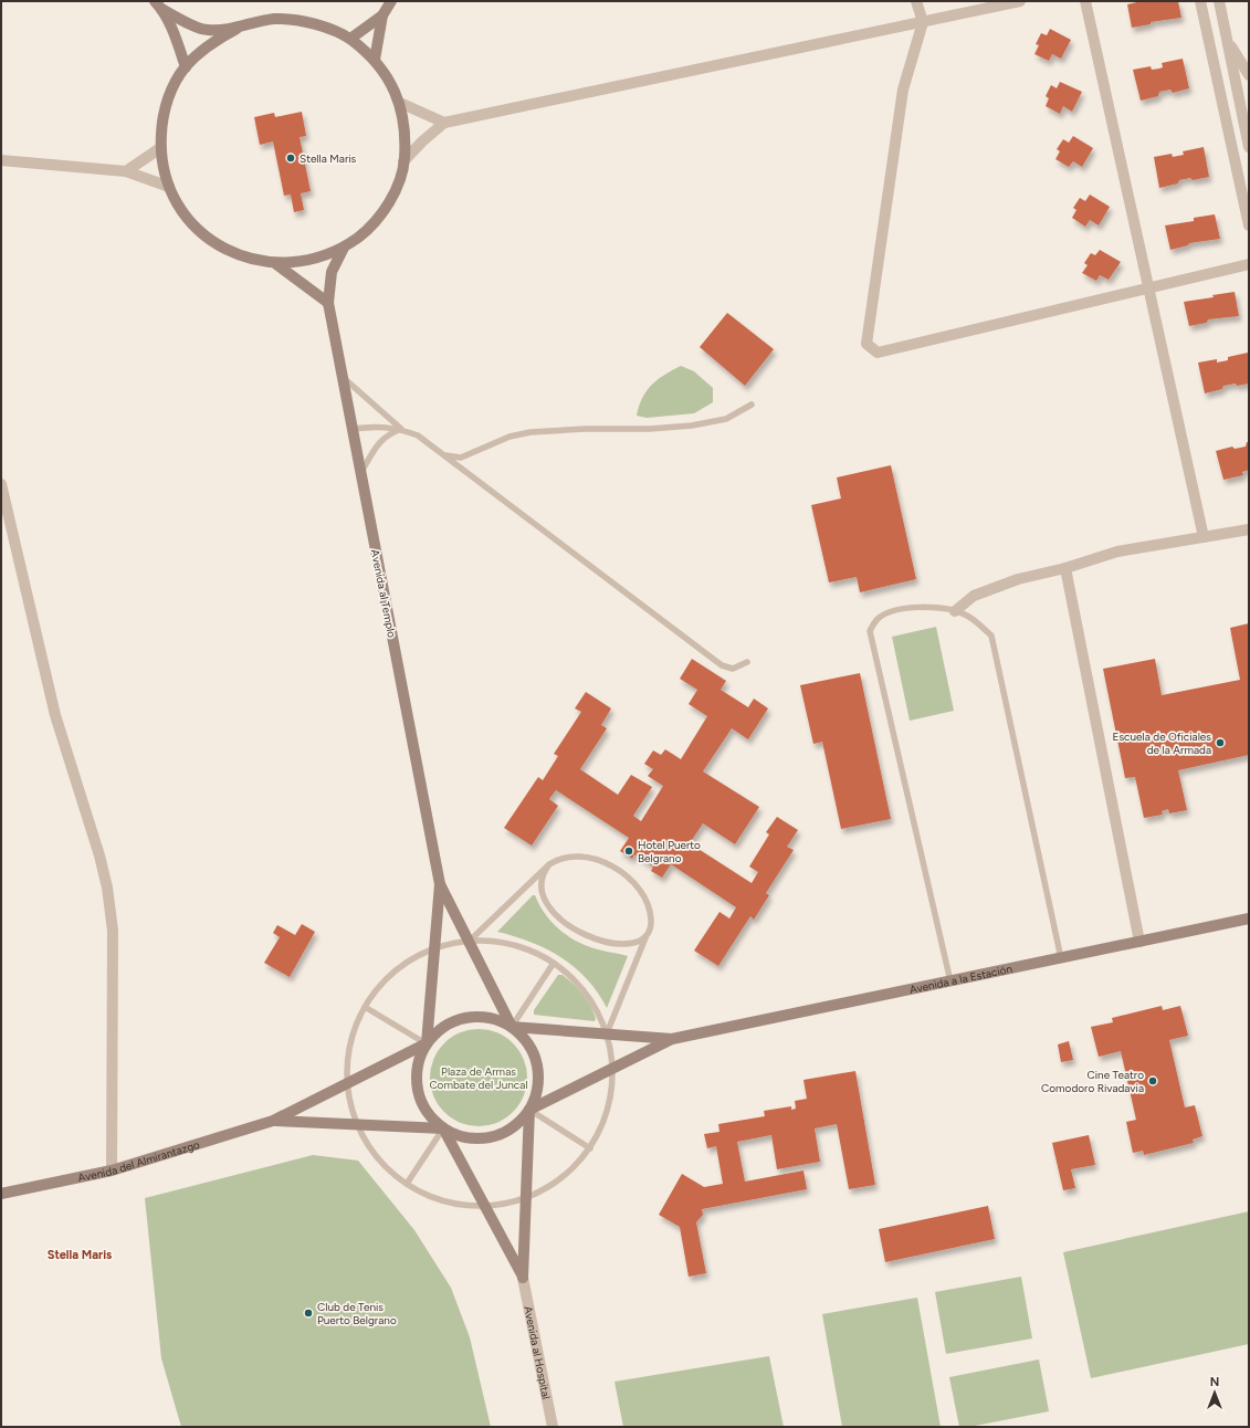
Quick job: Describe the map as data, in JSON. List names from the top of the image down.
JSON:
{
  "streets": {
    "street": [
      "Avenida al Templo",
      "Avenida a la Estación",
      "Avenida del Almirantazgo",
      "Avenida al Hospital"
    ]
  },
  "districts": ["Stella Maris"],
  "parks": ["Plaza de Armas Combate del Juncal"],
  "places": [
    "Stella Maris",
    "Escuela de Oficiales de la Armada",
    "Hotel Puerto Belgrano",
    "Cine Teatro Comodoro Rivadavia",
    "Club de Tenis Puerto Belgrano"
  ],
  "north": "top"
}
